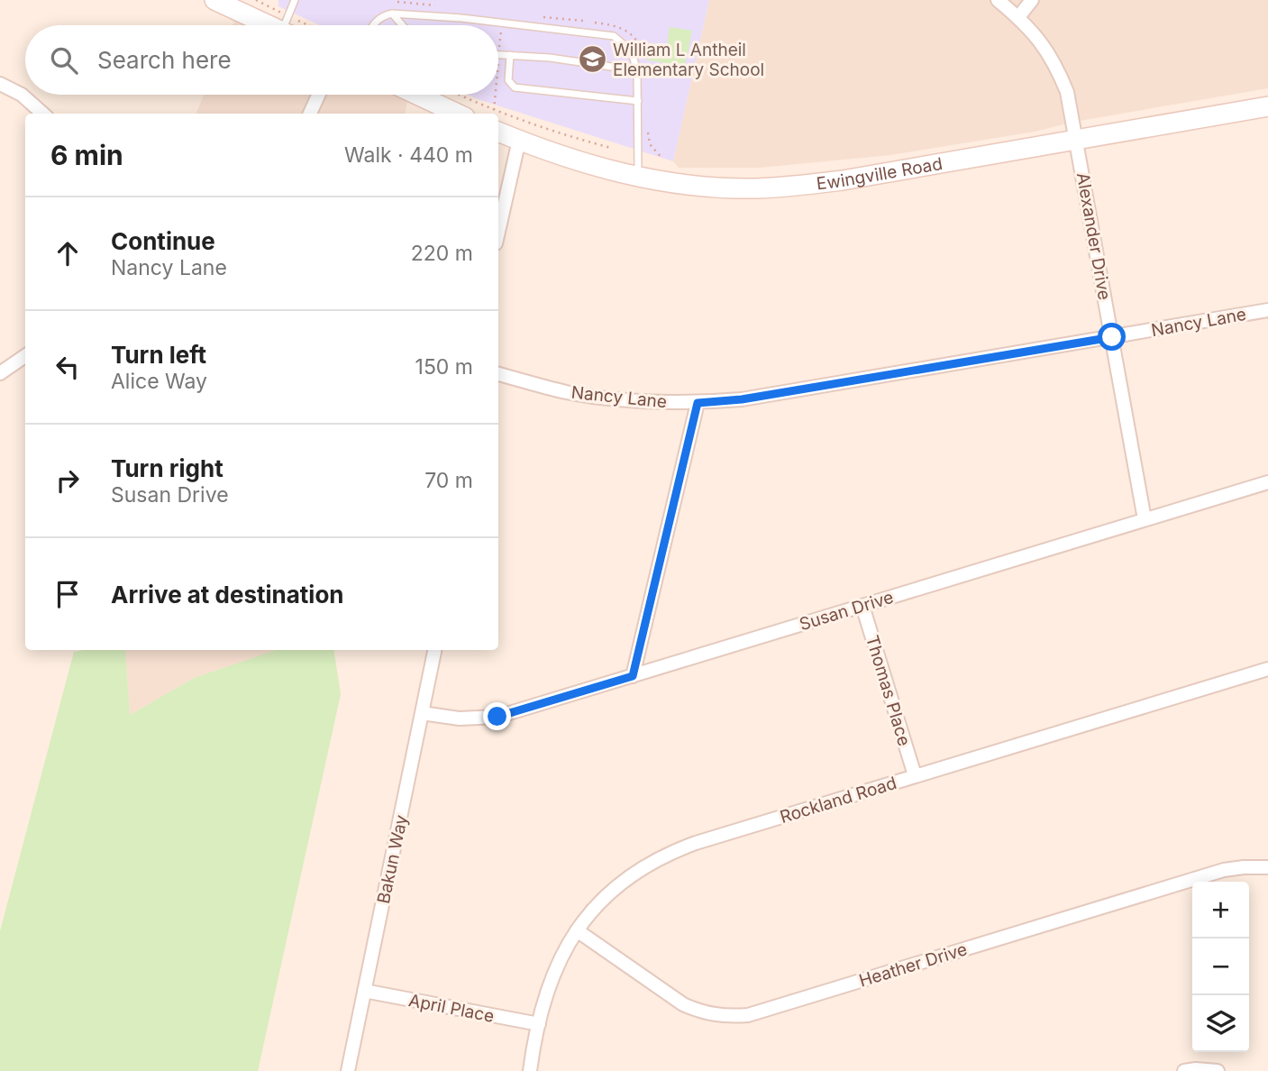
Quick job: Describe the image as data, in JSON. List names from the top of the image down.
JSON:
{
  "streets": {
    "main road": ["Ewingville Road"],
    "street": [
      "Alexander Drive",
      "Nancy Lane",
      "Susan Drive",
      "Thomas Place",
      "Rockland Road",
      "Bakun Way",
      "Heather Drive",
      "April Place"
    ]
  },
  "crossings": [
    ["Ewingville Road", "Alexander Drive"],
    ["Alexander Drive", "Nancy Lane"],
    ["Alexander Drive", "Susan Drive"],
    ["Susan Drive", "Thomas Place"],
    ["Susan Drive", "Bakun Way"],
    ["Thomas Place", "Rockland Road"],
    ["Rockland Road", "Heather Drive"],
    ["Rockland Road", "April Place"],
    ["Bakun Way", "April Place"]
  ],
  "places": {
    "school or university": ["William L Antheil Elementary School"]
  },
  "page": {
    "search": "Search here",
    "heading": ["6 min", "Walk · 440 m"],
    "list": [
      ["Continue", "Nancy Lane", "220 m"],
      ["Turn left", "Alice Way", "150 m"],
      ["Turn right", "Susan Drive", "70 m"],
      "Arrive at destination"
    ],
    "map_buttons": ["+", "−"]
  }
}
